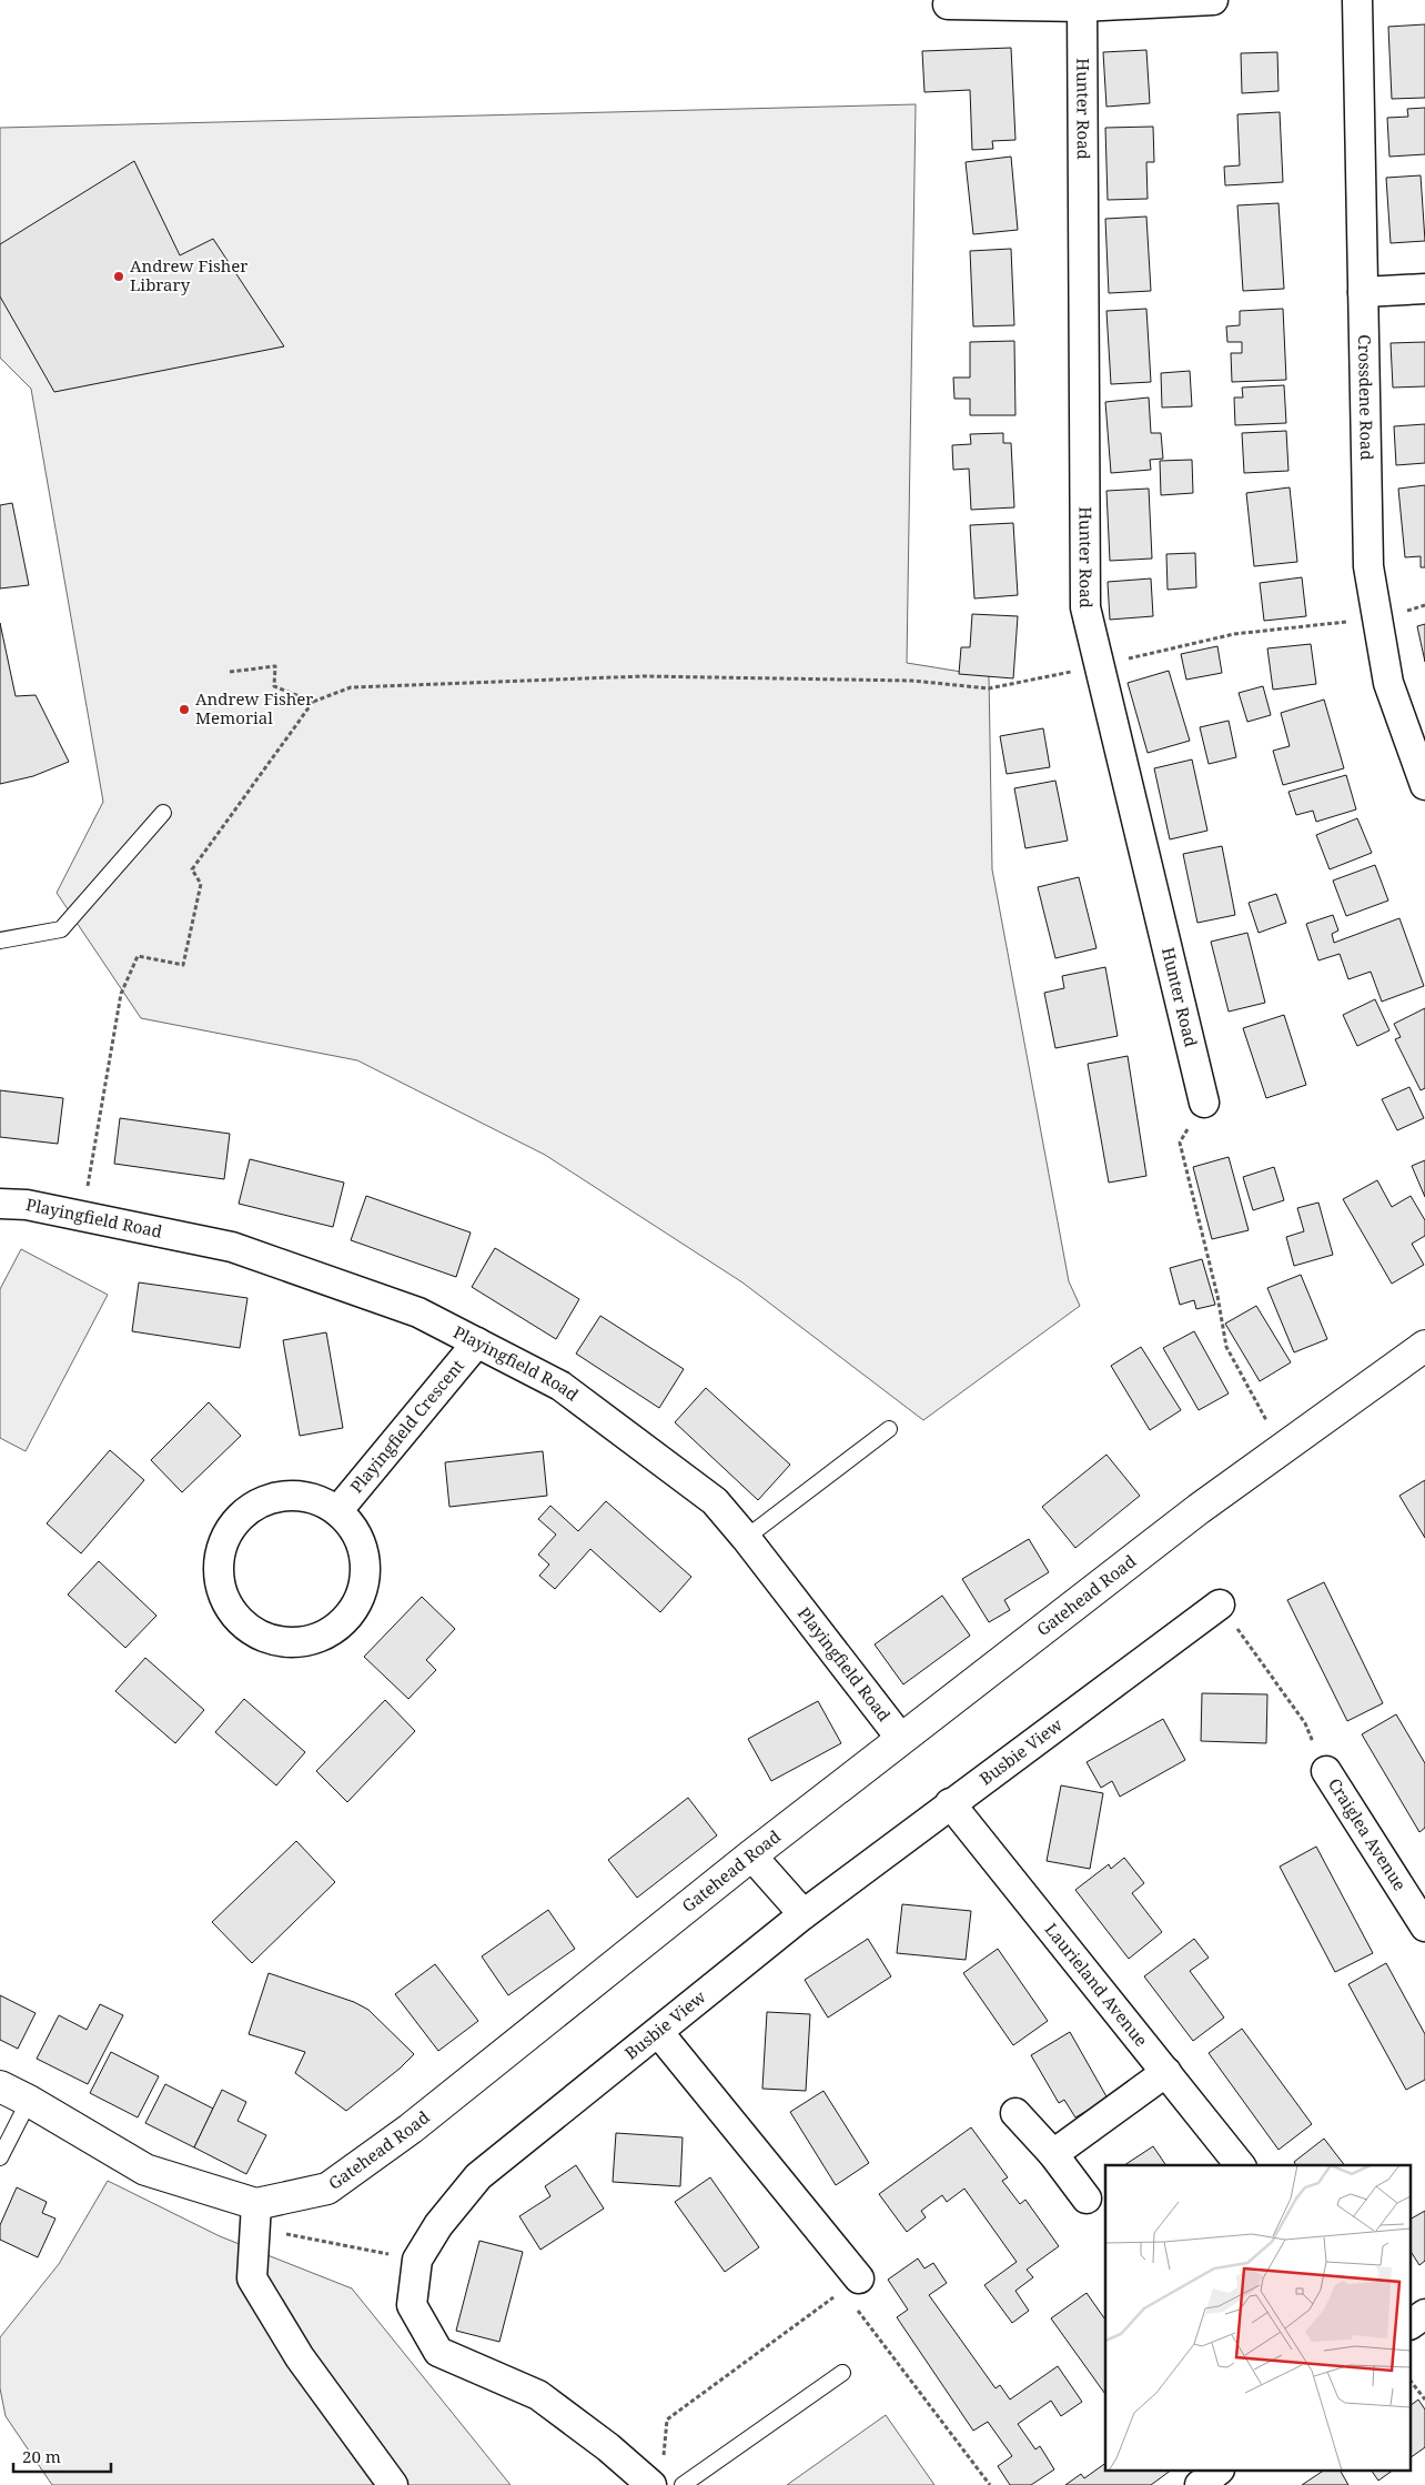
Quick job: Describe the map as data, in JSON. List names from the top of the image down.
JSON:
{
  "streets": {
    "main road": ["Gatehead Road"],
    "street": [
      "Hunter Road",
      "Crossdene Road",
      "Playingfield Road",
      "Playingfield Crescent",
      "Busbie View",
      "Craiglea Avenue",
      "Laurieland Avenue"
    ]
  },
  "crossings": [
    ["Playingfield Road", "Playingfield Crescent"],
    ["Playingfield Road", "Gatehead Road"],
    ["Busbie View", "Laurieland Avenue"]
  ],
  "places": ["Andrew Fisher Library", "Andrew Fisher Memorial"],
  "scale_bar": "20 m"
}
